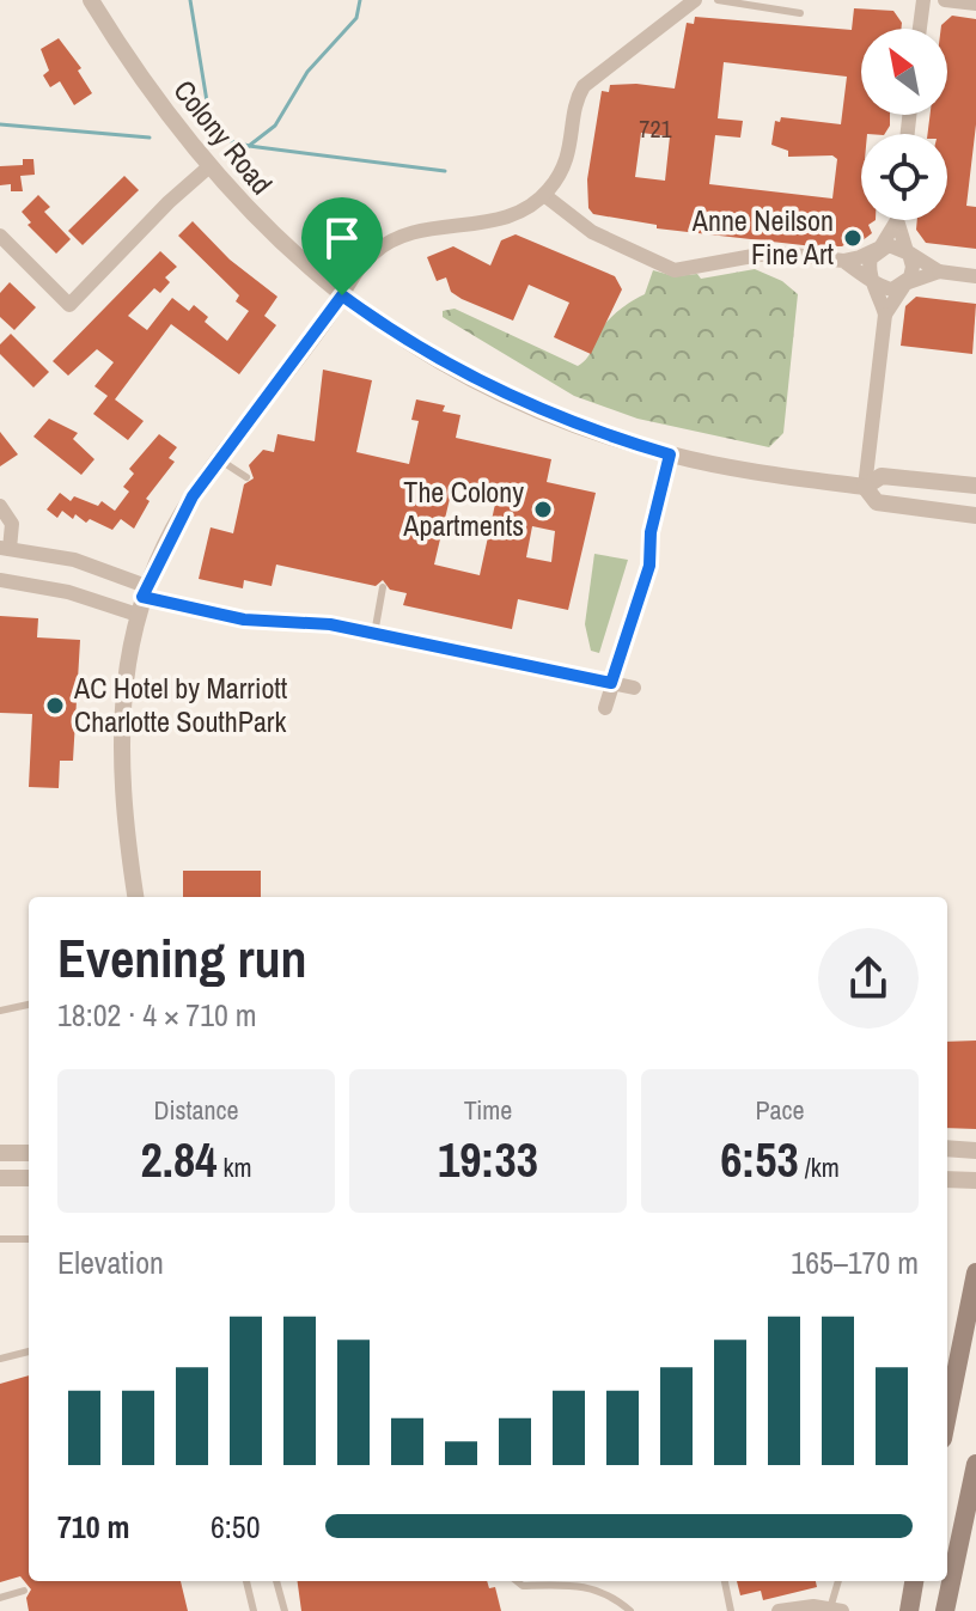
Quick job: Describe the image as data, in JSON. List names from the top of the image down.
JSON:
{
  "streets": {
    "street": ["Colony Road"]
  },
  "places": ["Anne Neilson Fine Art", "The Colony Apartments", "AC Hotel by Marriott Charlotte SouthPark"],
  "house_numbers": ["721"],
  "north": "top left",
  "page": {
    "heading": ["Evening run", "18:02 · 4 × 710 m"],
    "stats": [
      ["Distance", "2.84 km"],
      ["Time", "19:33"],
      ["Pace", "6:53 /km"]
    ],
    "chart": ["Elevation", "165–170 m"],
    "list": [
      {
        "name": "710 m",
        "note": "6:50"
      }
    ]
  }
}
